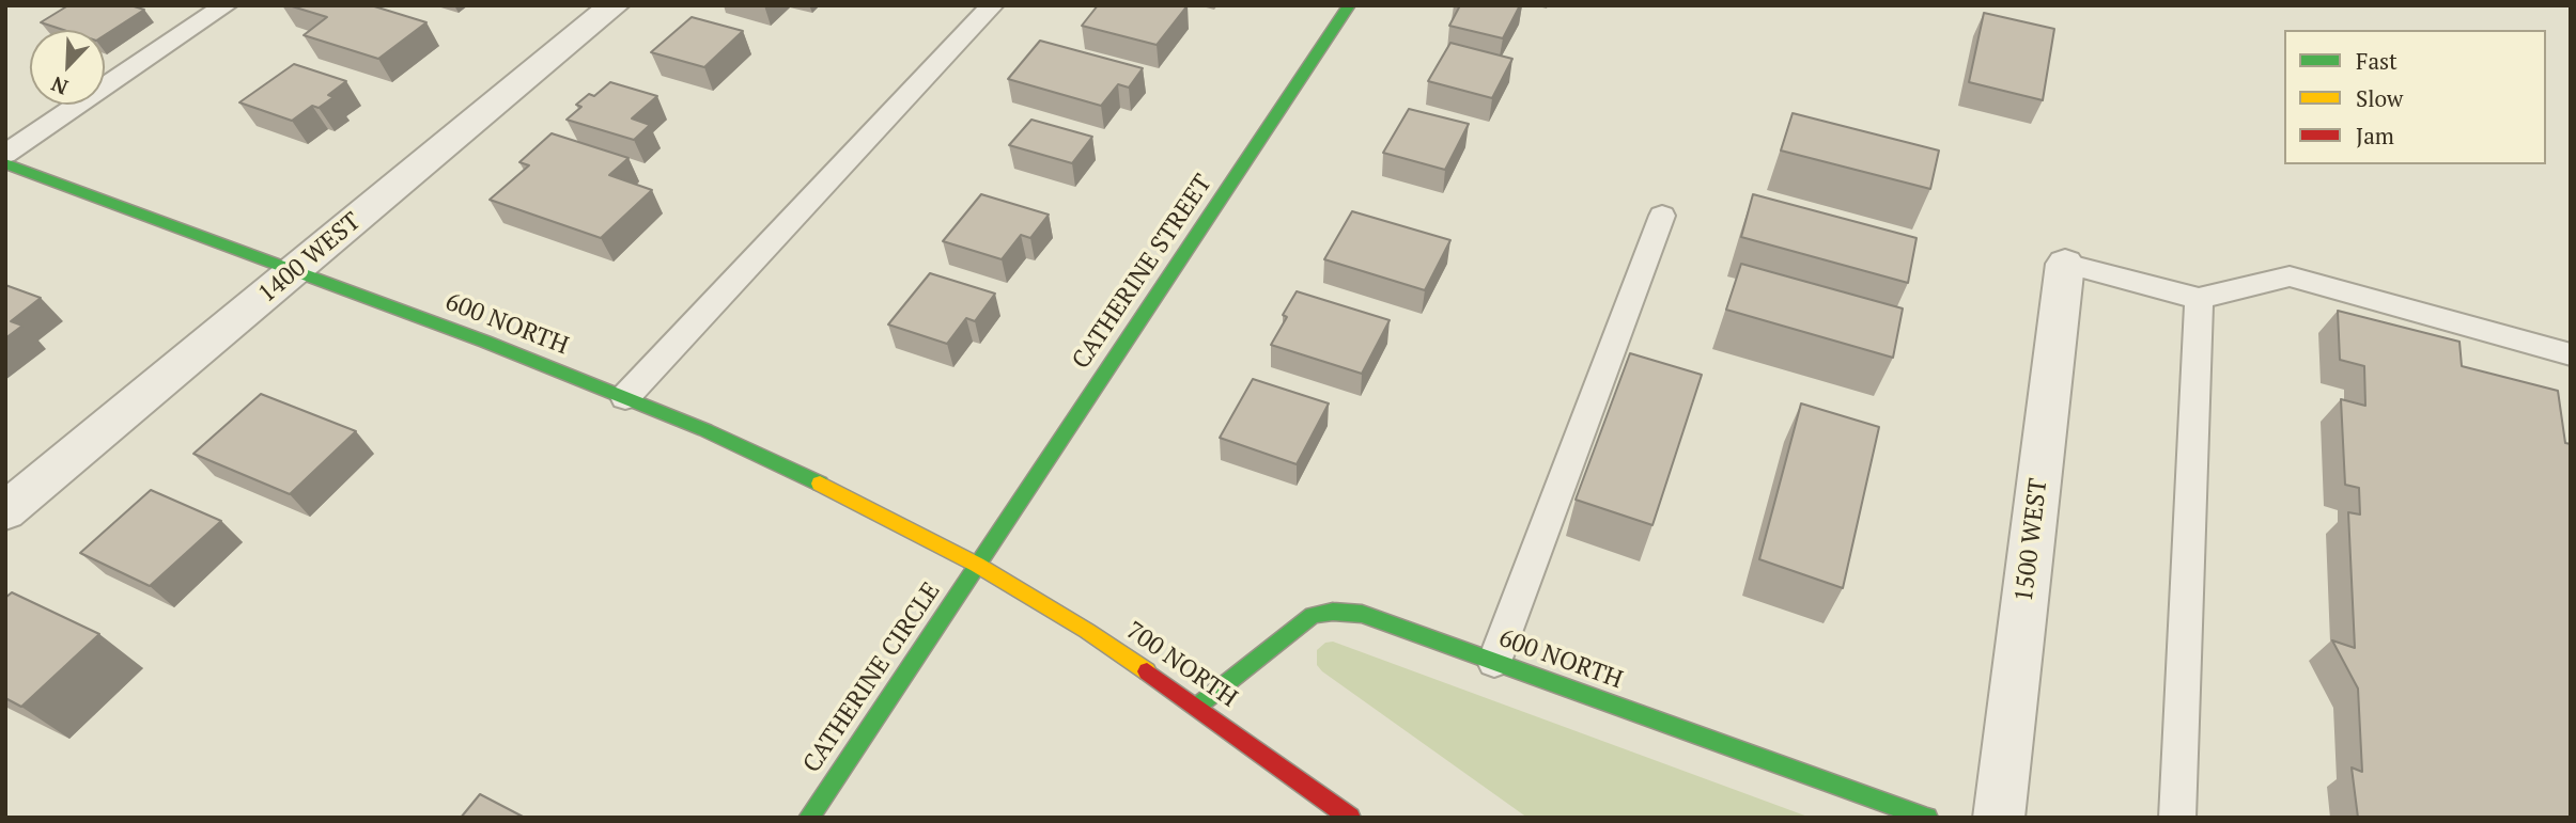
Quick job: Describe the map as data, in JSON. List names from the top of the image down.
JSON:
{
  "streets": {
    "street": [
      "1400 WEST",
      "CATHERINE STREET",
      "600 NORTH",
      "1500 WEST",
      "700 NORTH",
      "CATHERINE CIRCLE"
    ]
  },
  "crossings": [
    ["1400 WEST", "600 NORTH"],
    ["CATHERINE STREET", "600 NORTH"],
    ["CATHERINE STREET", "700 NORTH"],
    ["CATHERINE STREET", "CATHERINE CIRCLE"],
    ["600 NORTH", "700 NORTH"],
    ["600 NORTH", "CATHERINE CIRCLE"],
    ["700 NORTH", "CATHERINE CIRCLE"]
  ],
  "legend": ["Fast", "Slow", "Jam"],
  "north": "bottom left"
}
